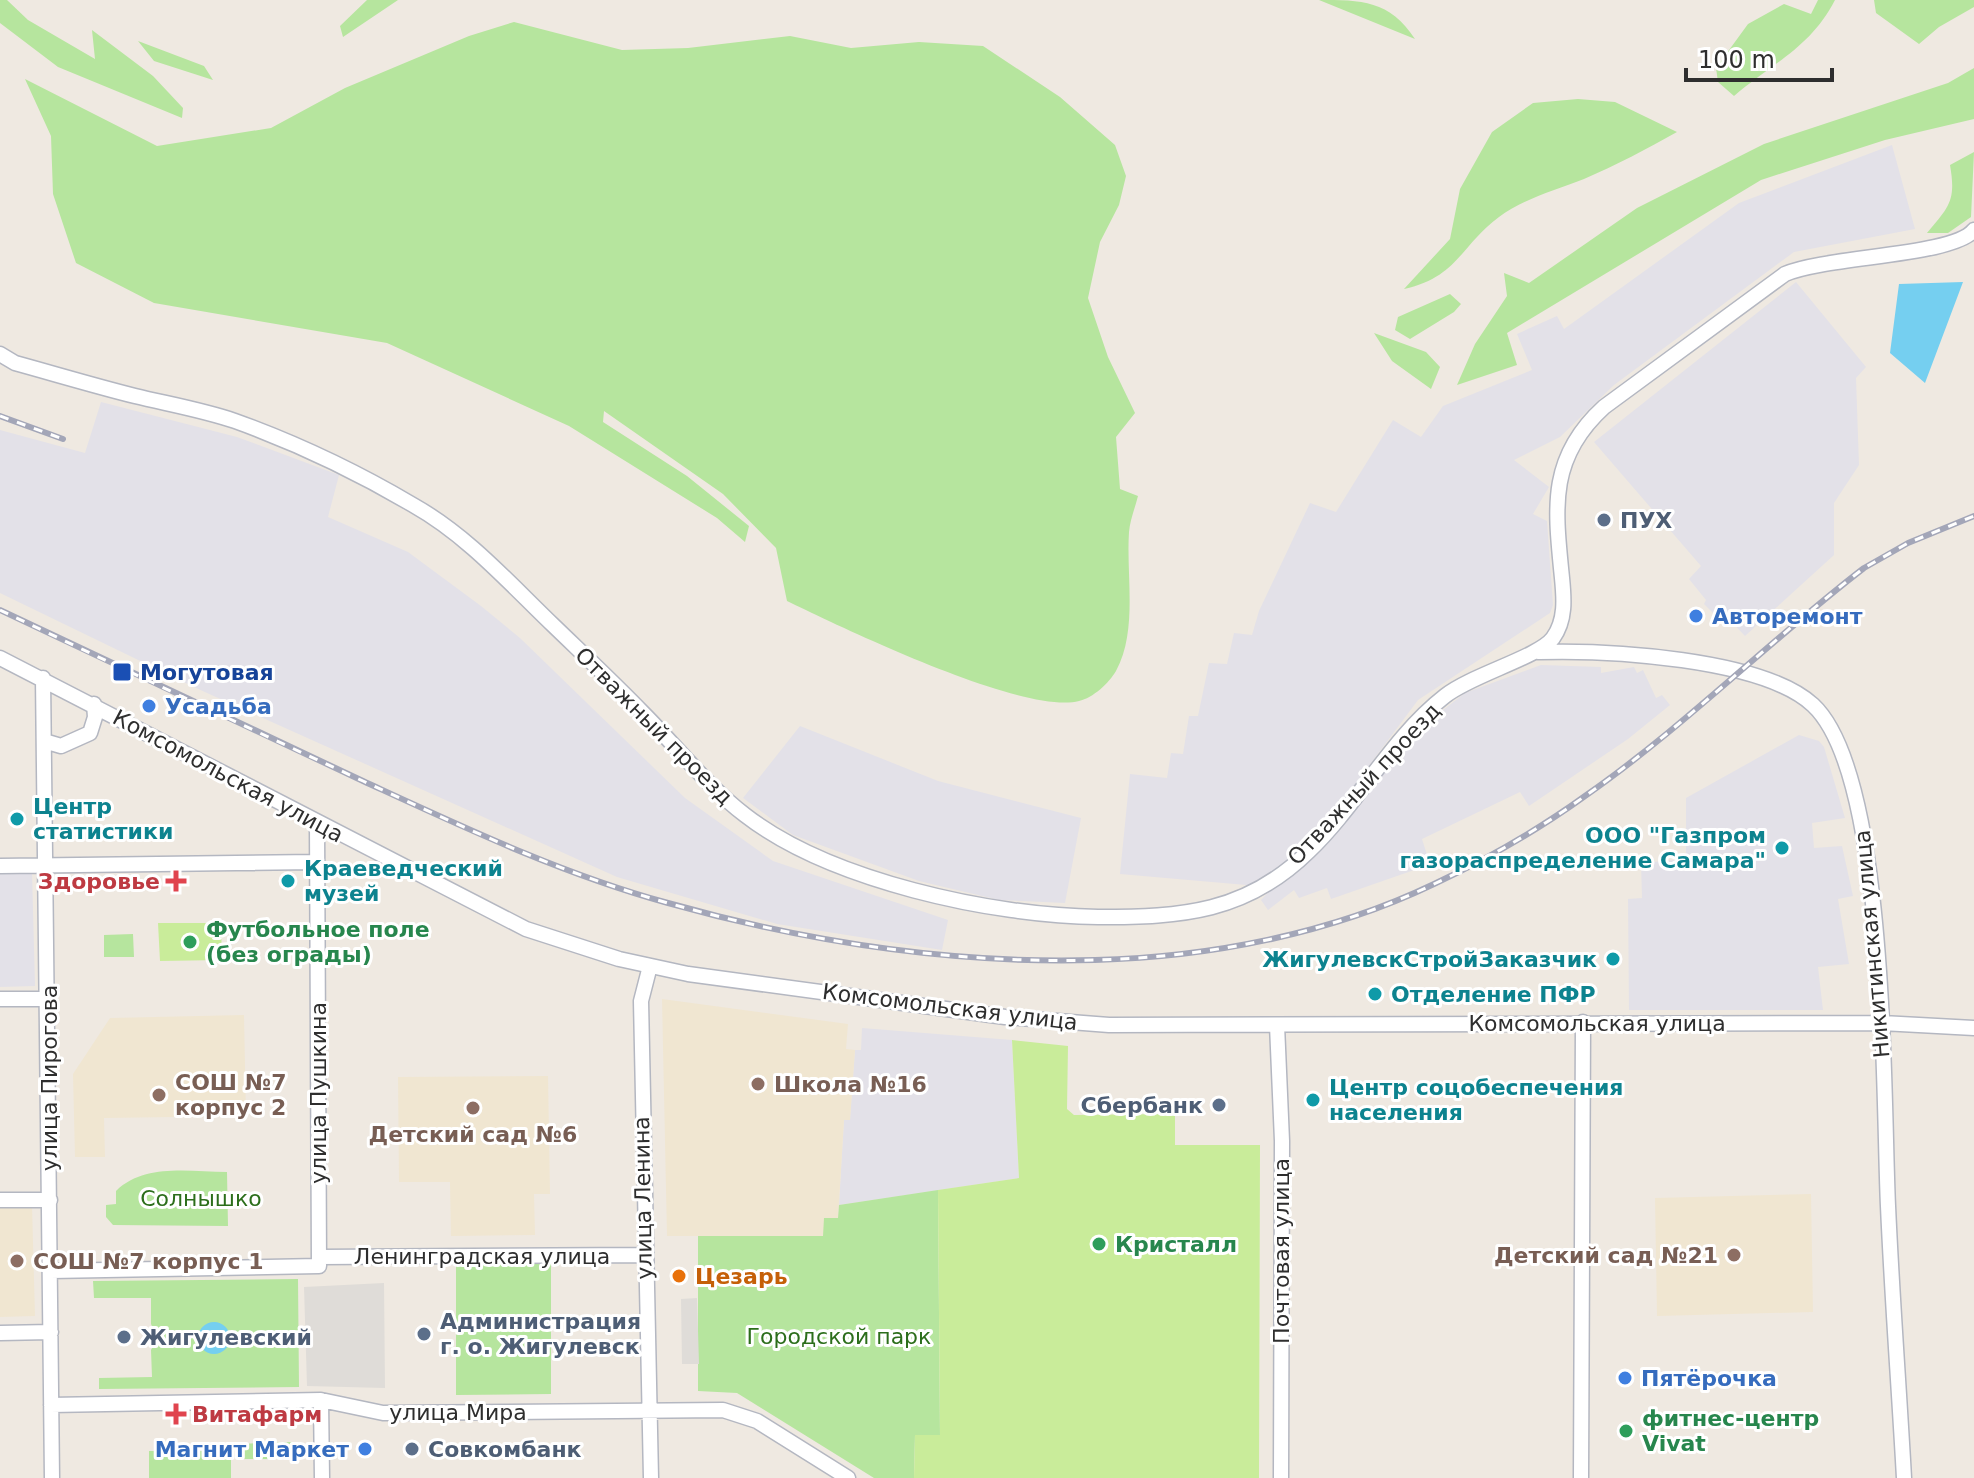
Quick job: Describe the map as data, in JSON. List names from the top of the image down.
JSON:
{
  "streets": {
    "street": [
      "Отважный проезд",
      "Комсомольская улица",
      "Никитинская улица",
      "улица Пирогова",
      "улица Пушкина",
      "улица Ленина",
      "Почтовая улица",
      "Ленинградская улица",
      "улица Мира"
    ]
  },
  "crossings": [
    ["Отважный проезд", "Никитинская улица"],
    ["Комсомольская улица", "Никитинская улица"],
    ["Комсомольская улица", "улица Пирогова"],
    ["Комсомольская улица", "улица Пушкина"],
    ["Комсомольская улица", "улица Ленина"],
    ["Комсомольская улица", "Почтовая улица"],
    ["улица Пирогова", "Ленинградская улица"],
    ["улица Пирогова", "улица Мира"],
    ["улица Пушкина", "Ленинградская улица"],
    ["улица Ленина", "Ленинградская улица"],
    ["улица Ленина", "улица Мира"]
  ],
  "parks": ["Солнышко", "Городской парк"],
  "places": {
    "other": [
      "ПУХ",
      "Авторемонт",
      "Усадьба",
      "Центр статистики",
      "ООО \"Газпром газораспределение Самара\"",
      "Краеведческий музей",
      "Футбольное поле (без ограды)",
      "ЖигулевскСтройЗаказчик",
      "Отделение ПФР",
      "Школа №16",
      "СОШ №7 корпус 2",
      "Центр соцобеспечения населения",
      "Сбербанк",
      "Детский сад №6",
      "Кристалл",
      "Детский сад №21",
      "СОШ №7 корпус 1",
      "Цезарь",
      "Администрация г. о. Жигулевск",
      "Жигулевский",
      "Пятёрочка",
      "фитнес-центр Vivat",
      "Магнит Маркет",
      "Совкомбанк"
    ],
    "transit": ["Могутовая"],
    "health": ["Здоровье", "Витафарм"]
  },
  "scale_bar": "100 m"
}
